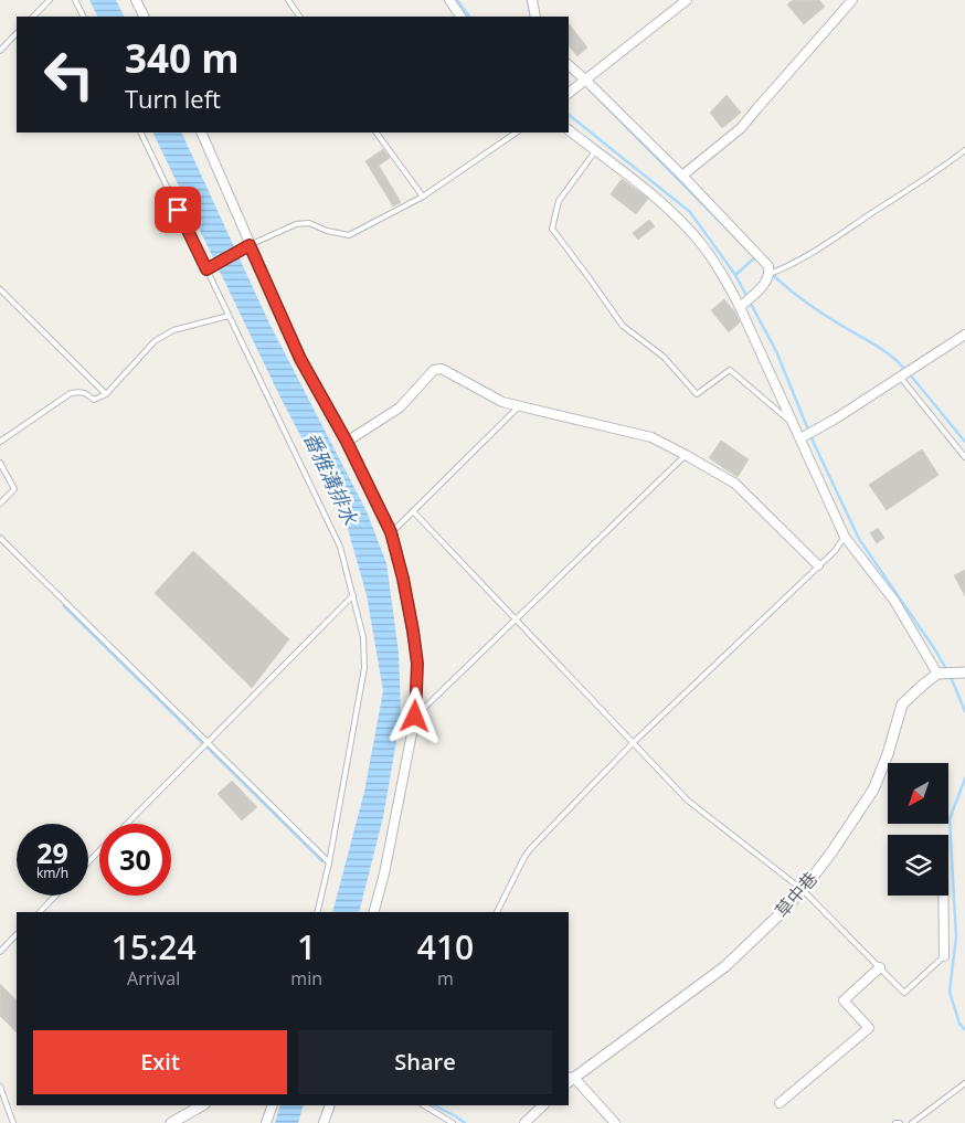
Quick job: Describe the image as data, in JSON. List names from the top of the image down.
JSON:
{
  "streets": {
    "street": ["草中巷"]
  },
  "water": ["番雅溝排水"],
  "north": "bottom left",
  "page": {
    "turn": ["340 m", "Turn left"],
    "speed": "29 km/h",
    "limit": "30",
    "eta": [
      "15:24",
      "Arrival",
      "1",
      "min",
      "410",
      "m"
    ],
    "buttons": ["Exit", "Share"]
  }
}
